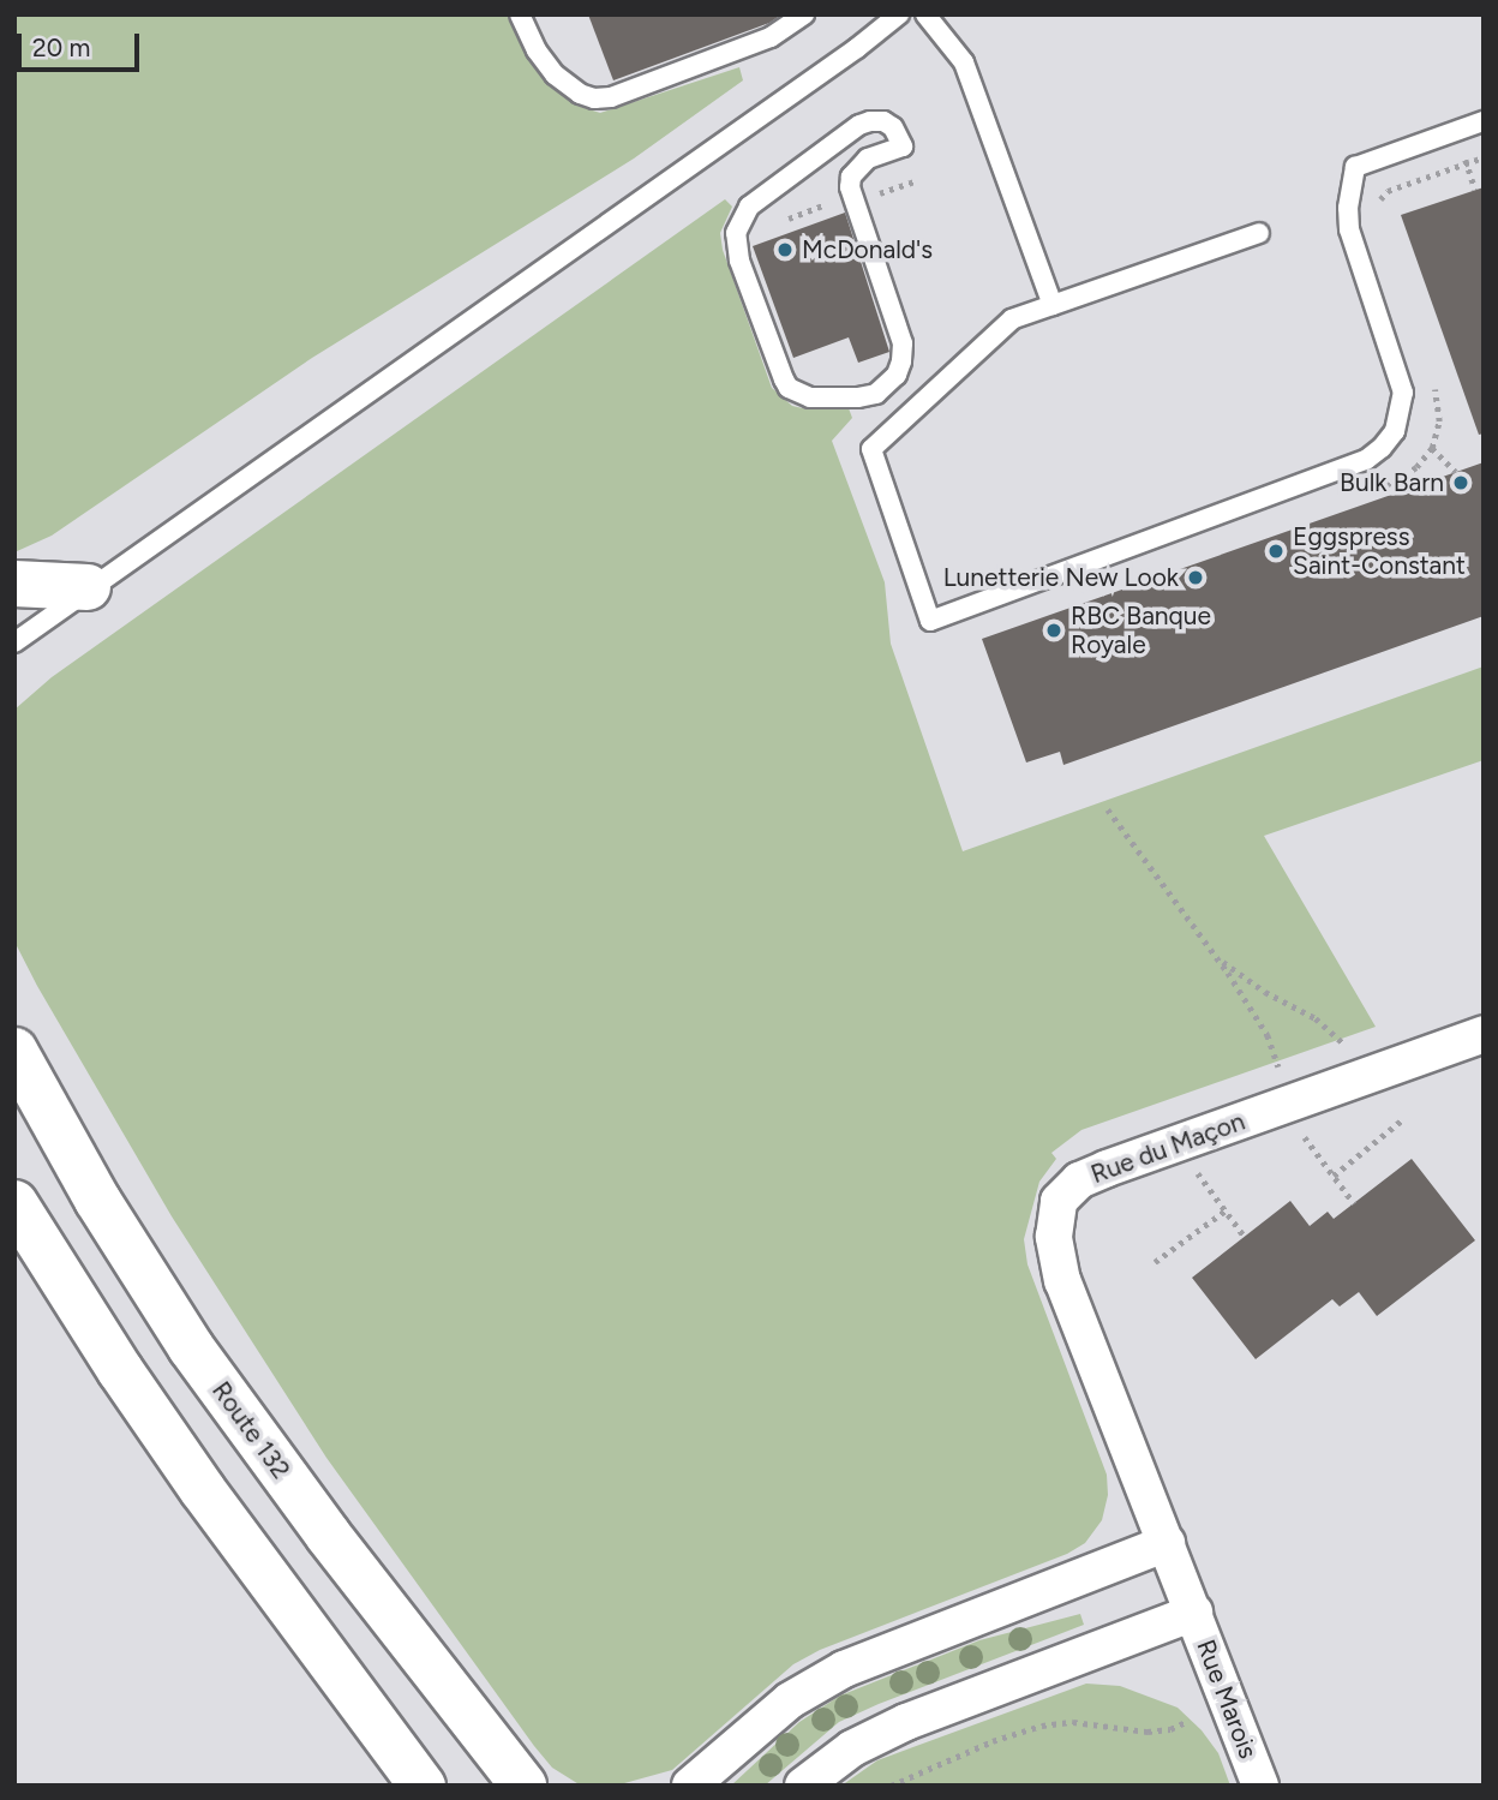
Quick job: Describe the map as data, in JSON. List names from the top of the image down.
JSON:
{
  "streets": {
    "highway": ["Route 132"],
    "street": ["Rue du Maçon", "Rue Marois"]
  },
  "crossings": [
    ["Rue du Maçon", "Rue Marois"]
  ],
  "places": [
    "McDonald's",
    "Bulk Barn",
    "Eggspress Saint-Constant",
    "Lunetterie New Look",
    "RBC Banque Royale"
  ],
  "scale_bar": "20 m"
}
